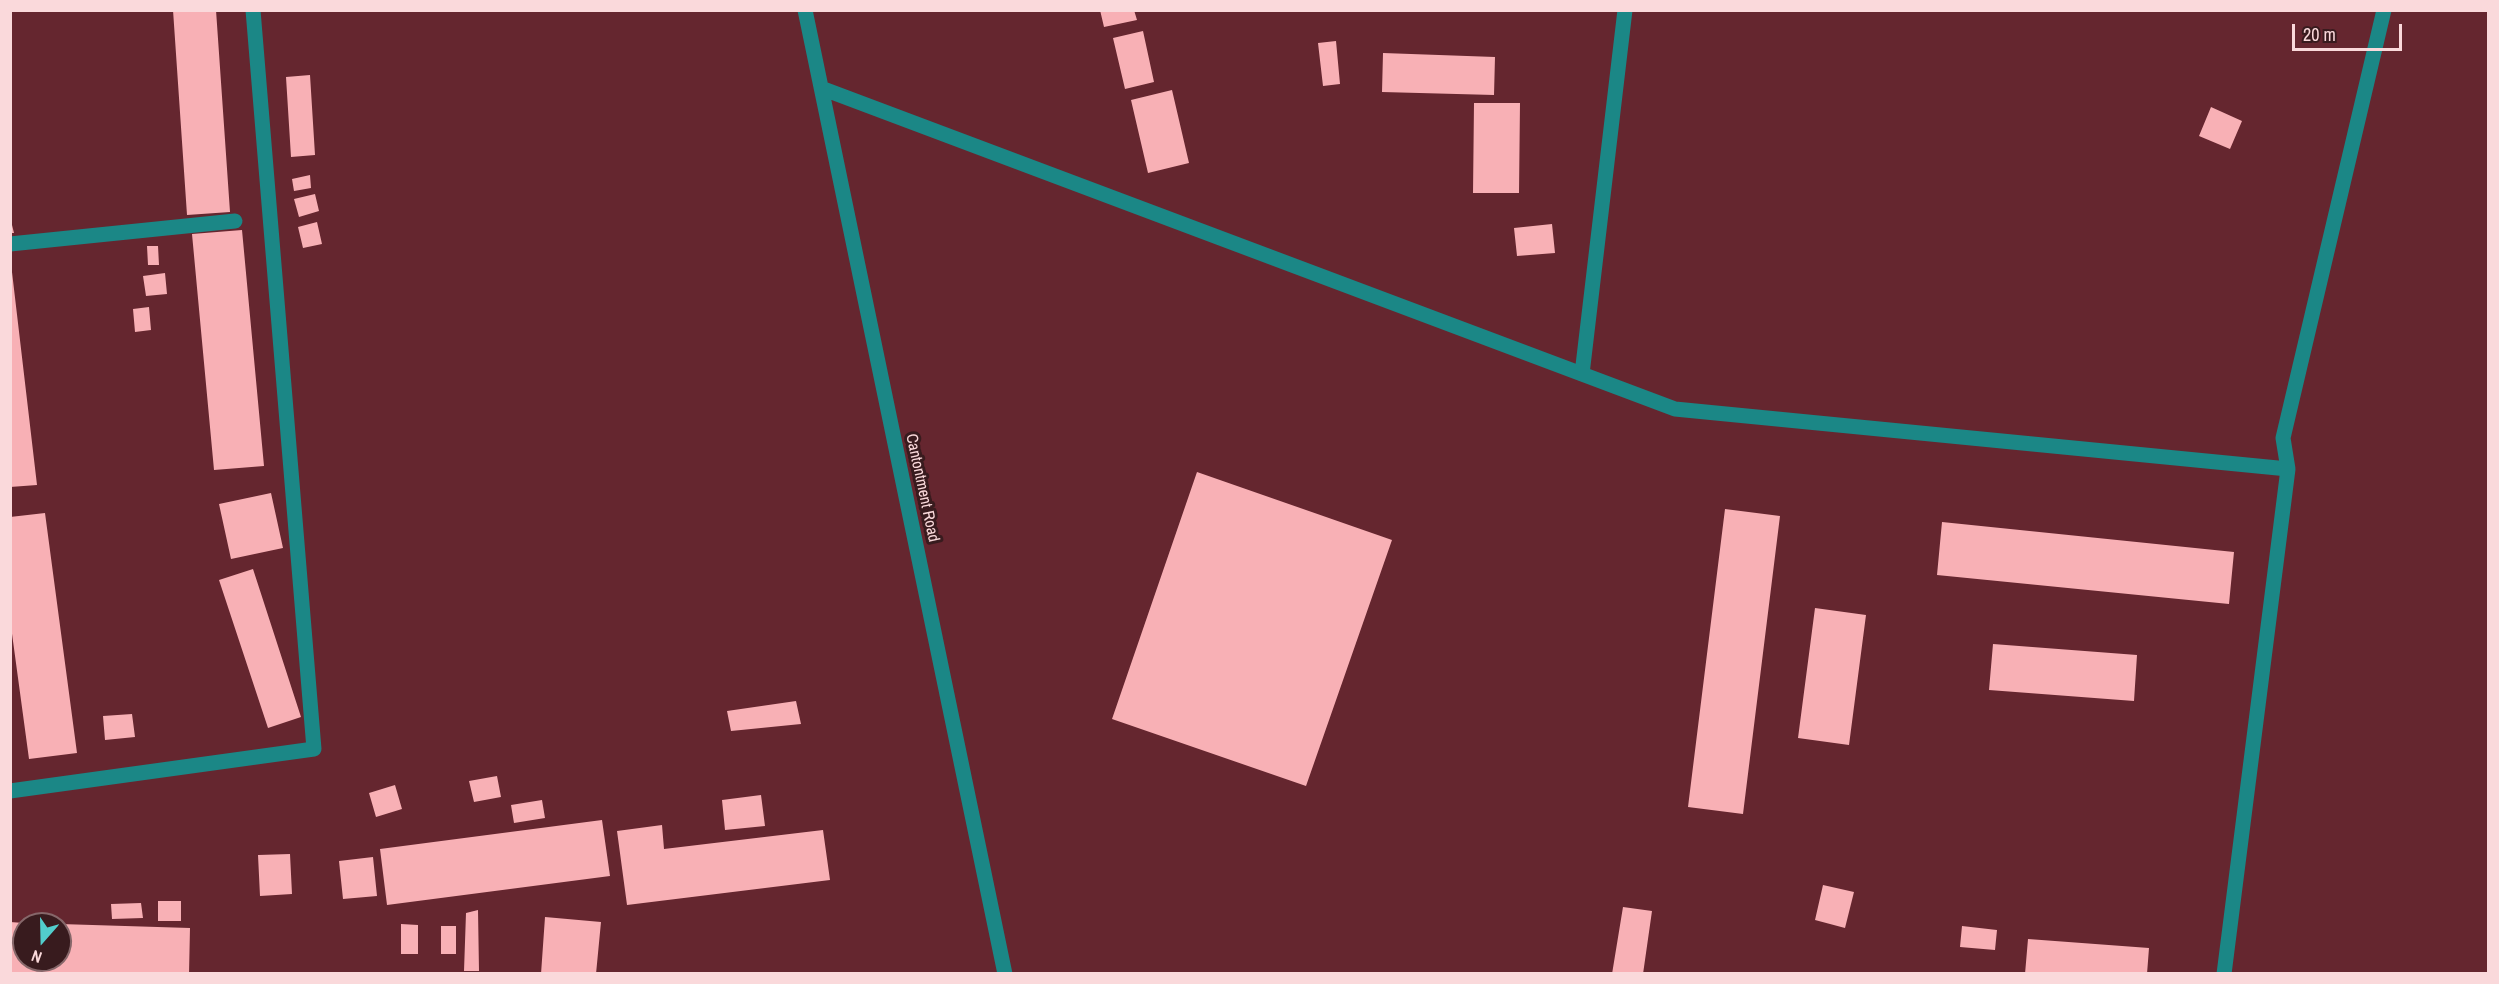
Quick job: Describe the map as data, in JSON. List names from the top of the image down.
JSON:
{
  "streets": {
    "street": ["Cantontment Road"]
  },
  "scale_bar": "20 m",
  "north": "bottom"
}
